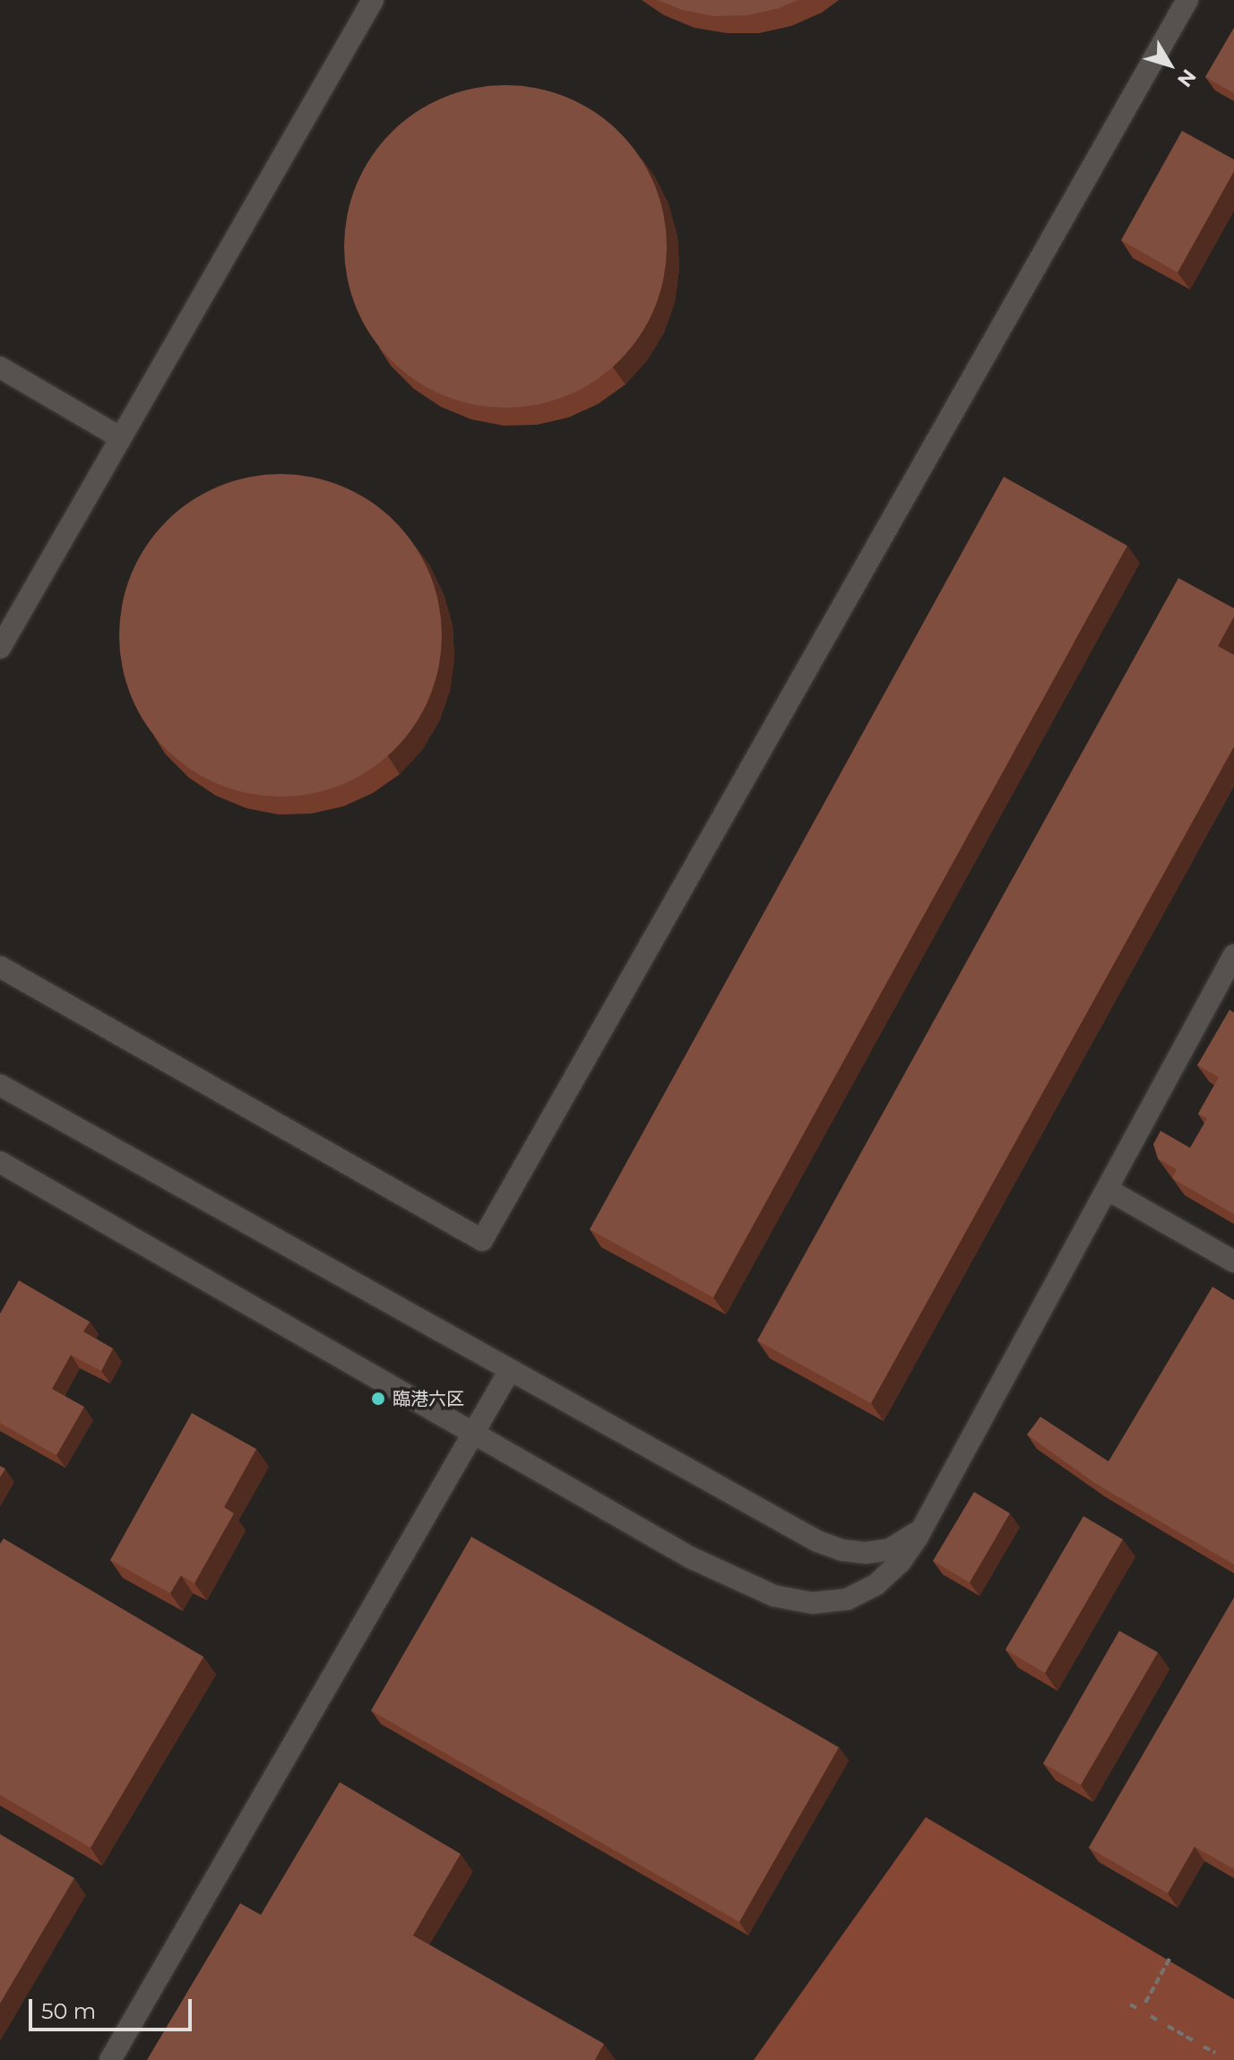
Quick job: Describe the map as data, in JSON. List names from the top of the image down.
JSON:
{
  "places": ["臨港六区"],
  "scale_bar": "50 m",
  "north": "bottom right"
}
